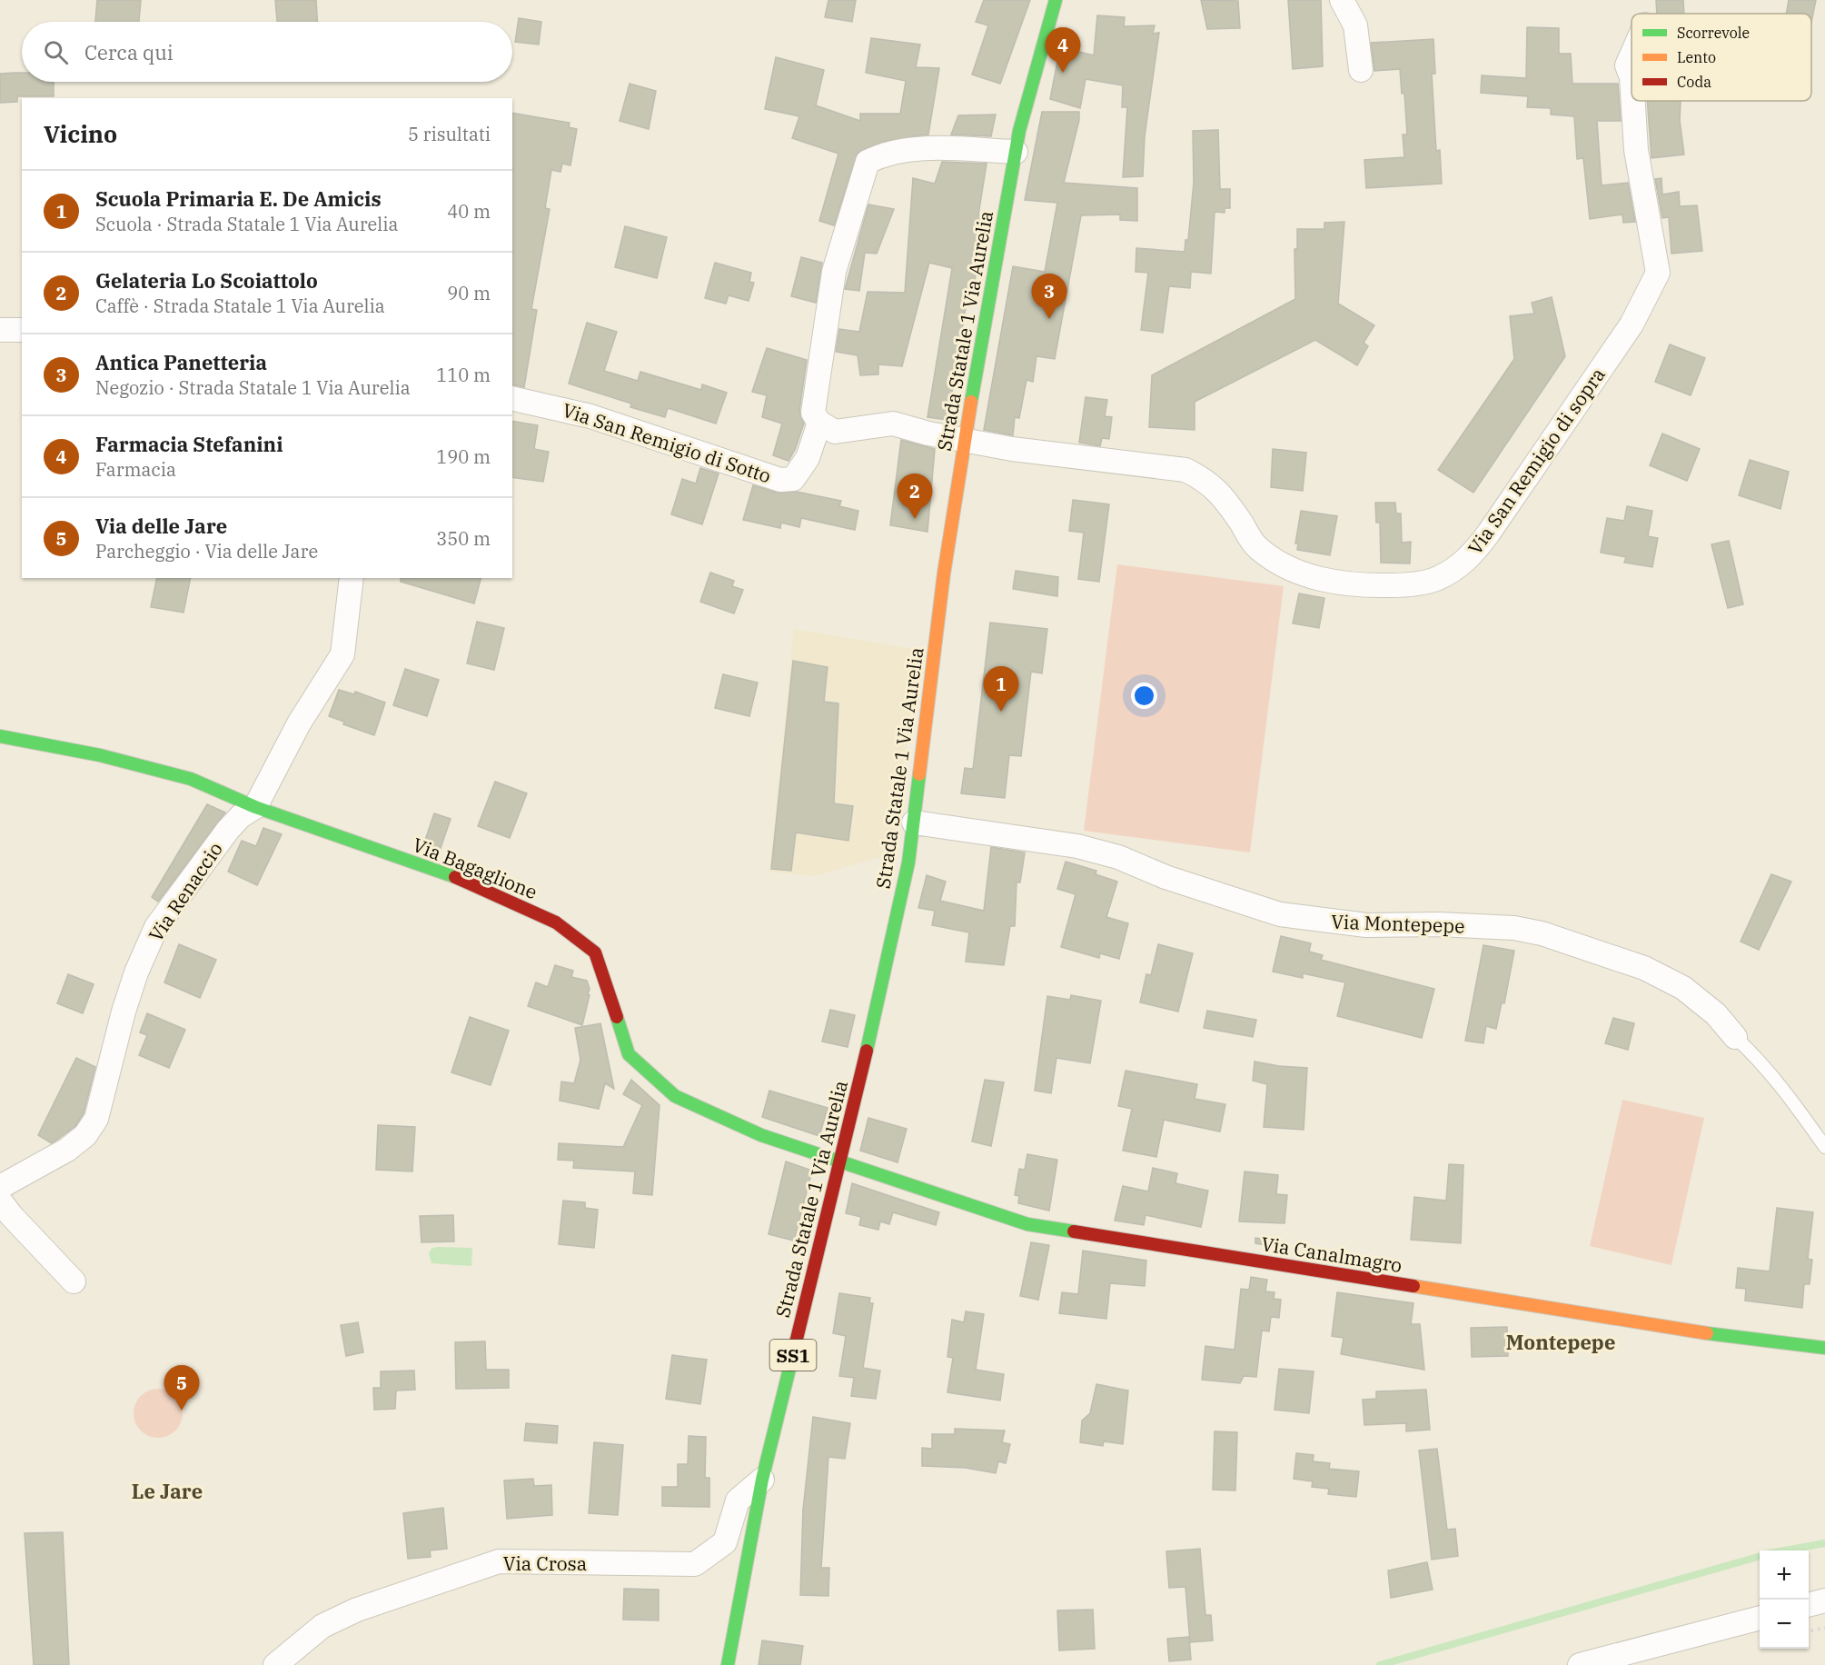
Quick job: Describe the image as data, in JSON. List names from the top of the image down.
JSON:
{
  "streets": {
    "street": [
      "Strada Statale 1 Via Aurelia",
      "Via San Remigio di Sotto",
      "Via San Remigio di sopra",
      "Via Bagaglione",
      "Via Renaccio",
      "Via Montepepe",
      "Via Canalmagro",
      "SS1",
      "Via Crosa"
    ]
  },
  "crossings": [
    ["Strada Statale 1 Via Aurelia", "Via San Remigio di sopra"],
    ["Strada Statale 1 Via Aurelia", "Via Bagaglione"],
    ["Strada Statale 1 Via Aurelia", "Via Montepepe"],
    ["Strada Statale 1 Via Aurelia", "Via Canalmagro"],
    ["Strada Statale 1 Via Aurelia", "Via Crosa"],
    ["Via Bagaglione", "Via Renaccio"],
    ["Via Bagaglione", "Via Canalmagro"]
  ],
  "districts": ["Montepepe", "Le Jare"],
  "legend": ["Scorrevole", "Lento", "Coda"],
  "page": {
    "search": "Cerca qui",
    "pins": [
      "4",
      "3",
      "2",
      "1",
      "5"
    ],
    "heading": ["Vicino", "5 risultati"],
    "list": [
      {
        "mark": "1",
        "name": "Scuola Primaria E. De Amicis",
        "note": "Scuola · Strada Statale 1 Via Aurelia",
        "value": "40 m"
      },
      {
        "mark": "2",
        "name": "Gelateria Lo Scoiattolo",
        "note": "Caffè · Strada Statale 1 Via Aurelia",
        "value": "90 m"
      },
      {
        "mark": "3",
        "name": "Antica Panetteria",
        "note": "Negozio · Strada Statale 1 Via Aurelia",
        "value": "110 m"
      },
      {
        "mark": "4",
        "name": "Farmacia Stefanini",
        "note": "Farmacia",
        "value": "190 m"
      },
      {
        "mark": "5",
        "name": "Via delle Jare",
        "note": "Parcheggio · Via delle Jare",
        "value": "350 m"
      }
    ],
    "map_buttons": ["+", "−"]
  }
}
